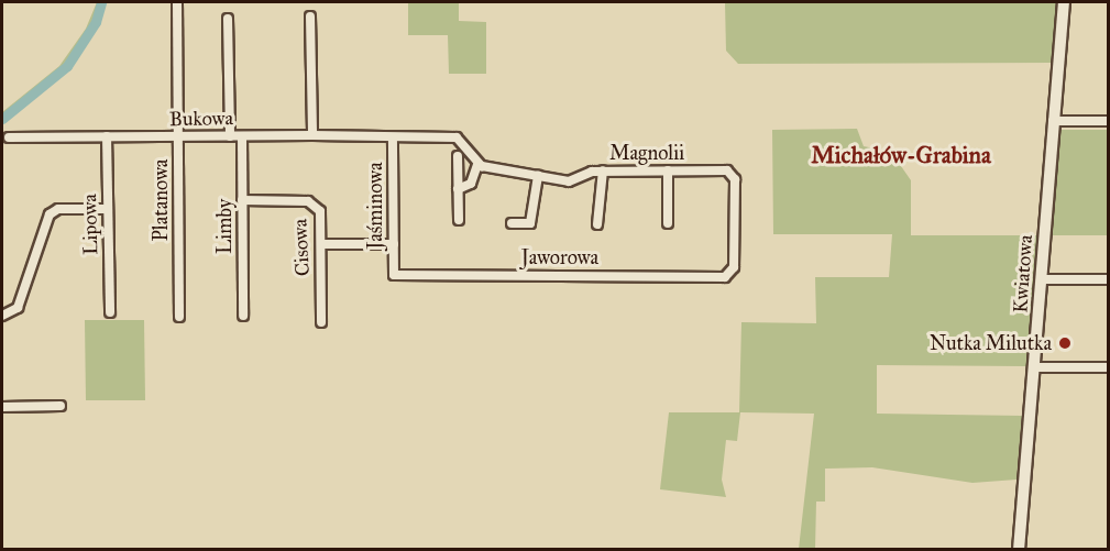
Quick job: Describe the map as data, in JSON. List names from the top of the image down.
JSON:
{
  "streets": {
    "street": [
      "Bukowa",
      "Magnolii",
      "Platanowa",
      "Jaśminowa",
      "Lipowa",
      "Limby",
      "Cisowa",
      "Jaworowa",
      "Kwiatowa"
    ]
  },
  "crossings": [
    ["Bukowa", "Platanowa"],
    ["Bukowa", "Jaśminowa"],
    ["Bukowa", "Lipowa"],
    ["Bukowa", "Limby"],
    ["Magnolii", "Jaworowa"],
    ["Jaśminowa", "Jaworowa"],
    ["Limby", "Cisowa"]
  ],
  "districts": ["Michałów-Grabina"],
  "places": ["Nutka Milutka"]
}
